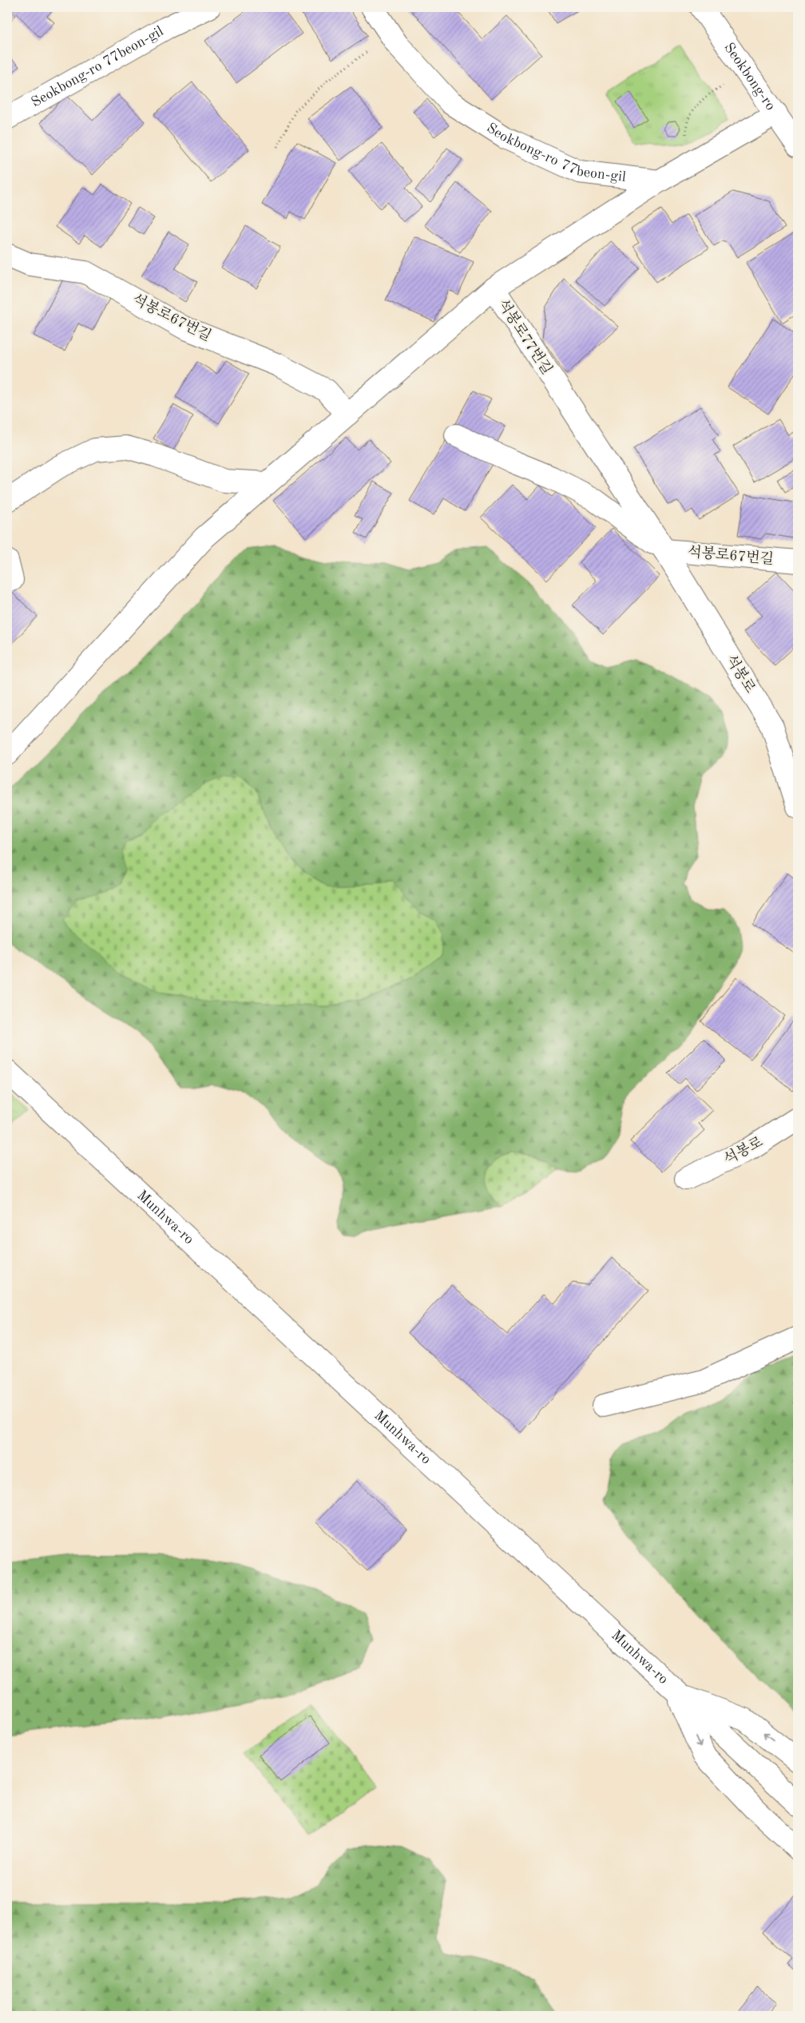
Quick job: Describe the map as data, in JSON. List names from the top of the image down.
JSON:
{
  "streets": {
    "street": [
      "Seokbong-ro 77beon-gil",
      "Seokbong-ro",
      "석봉로67번길",
      "석봉로77번길",
      "석봉로",
      "Munhwa-ro"
    ]
  },
  "crossings": [
    ["Seokbong-ro 77beon-gil", "석봉로77번길"],
    ["석봉로67번길", "석봉로77번길"],
    ["석봉로67번길", "석봉로"],
    ["석봉로77번길", "석봉로"]
  ]
}
